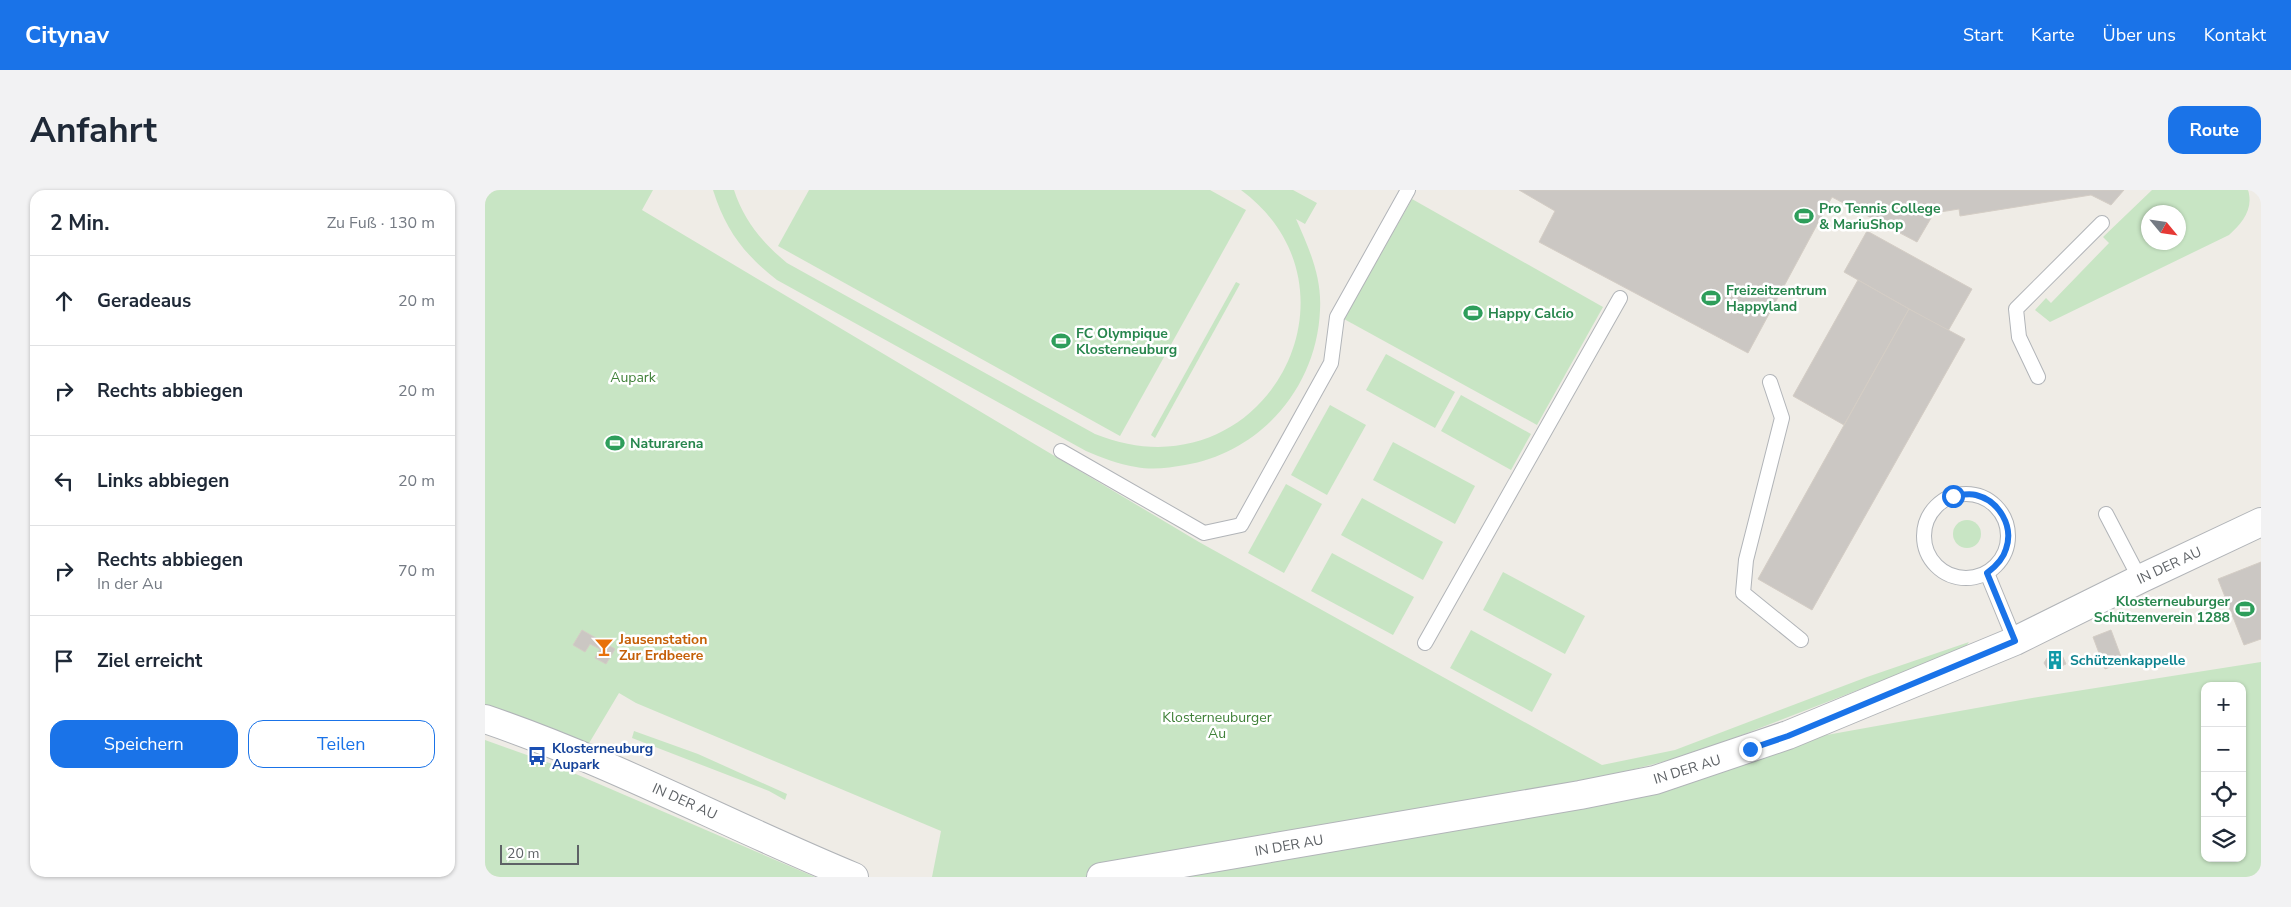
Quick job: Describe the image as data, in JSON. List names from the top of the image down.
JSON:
{
  "streets": {
    "street": ["IN DER AU"]
  },
  "parks": ["Aupark", "Klosterneuburger Au"],
  "places": {
    "sports": [
      "Pro Tennis College & MariuShop",
      "Freizeitzentrum Happyland",
      "Happy Calcio",
      "FC Olympique Klosterneuburg",
      "Naturarena",
      "Klosterneuburger Schützenverein 1288"
    ],
    "bar": ["Jausenstation Zur Erdbeere"],
    "building": ["Schützenkappelle"],
    "bus stop": ["Klosterneuburg Aupark"]
  },
  "scale_bar": "20 m",
  "north": "bottom right",
  "page": {
    "header": "Citynav",
    "nav": [
      "Start",
      "Karte",
      "Über uns",
      "Kontakt"
    ],
    "buttons": [
      "Route",
      ["Speichern", "Teilen"]
    ],
    "title": "Anfahrt",
    "heading": ["2 Min.", "Zu Fuß · 130 m"],
    "list": [
      ["Geradeaus", "20 m"],
      ["Rechts abbiegen", "20 m"],
      ["Links abbiegen", "20 m"],
      ["Rechts abbiegen", "In der Au", "70 m"],
      "Ziel erreicht"
    ],
    "map_buttons": ["+", "−"],
    "scale": "20 m"
  }
}
